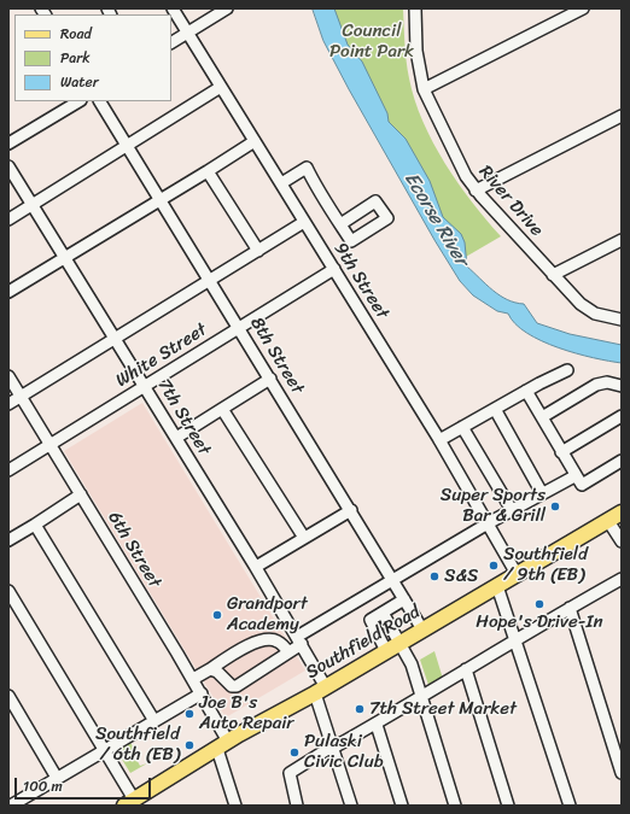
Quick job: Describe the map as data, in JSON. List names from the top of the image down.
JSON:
{
  "streets": {
    "main road": ["Southfield Road"],
    "street": [
      "River Drive",
      "9th Street",
      "White Street",
      "8th Street",
      "7th Street",
      "6th Street"
    ]
  },
  "crossings": [
    ["9th Street", "White Street"],
    ["9th Street", "Southfield Road"],
    ["White Street", "8th Street"],
    ["White Street", "7th Street"],
    ["White Street", "6th Street"],
    ["8th Street", "Southfield Road"],
    ["7th Street", "Southfield Road"],
    ["6th Street", "Southfield Road"]
  ],
  "water": ["Ecorse River"],
  "parks": ["Council Point Park"],
  "places": [
    "Super Sports Bar & Grill",
    "Southfield / 9th (EB)",
    "S&S",
    "Hope's Drive-In",
    "Grandport Academy",
    "7th Street Market",
    "Joe B's Auto Repair",
    "Southfield / 6th (EB)",
    "Pulaski Civic Club"
  ],
  "legend": ["Road", "Park", "Water"],
  "scale_bar": "100 m"
}
